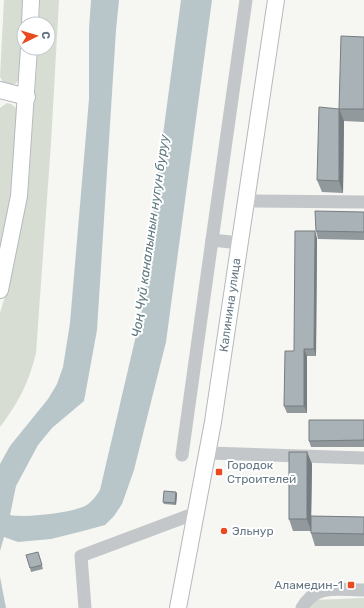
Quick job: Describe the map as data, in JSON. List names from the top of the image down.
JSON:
{
  "streets": {
    "main road": ["Калинина улица"]
  },
  "water": ["Чоң Чүй каналынын нугун буруу"],
  "places": {
    "transit": ["Городок Строителей", "Аламедин-1"],
    "other": ["Эльнур"]
  },
  "north": "right"
}
